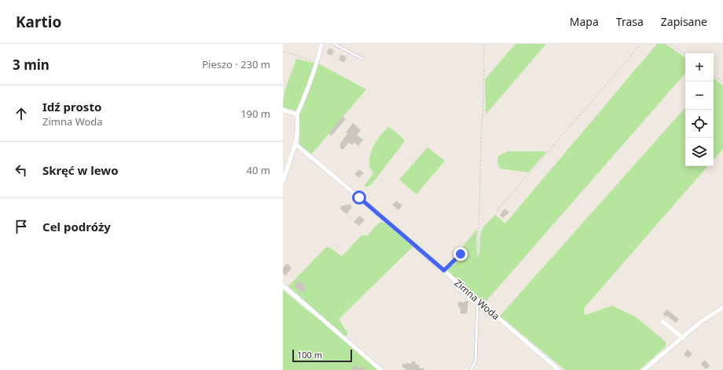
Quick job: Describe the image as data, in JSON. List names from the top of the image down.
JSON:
{
  "streets": {
    "street": ["Zimna Woda"]
  },
  "scale_bar": "100 m",
  "page": {
    "header": "Kartio",
    "nav": ["Mapa", "Trasa", "Zapisane"],
    "heading": ["3 min", "Pieszo · 230 m"],
    "map_buttons": ["+", "−"],
    "list": [
      ["Idź prosto", "Zimna Woda", "190 m"],
      ["Skręć w lewo", "40 m"],
      "Cel podróży"
    ],
    "scale": "100 m"
  }
}
